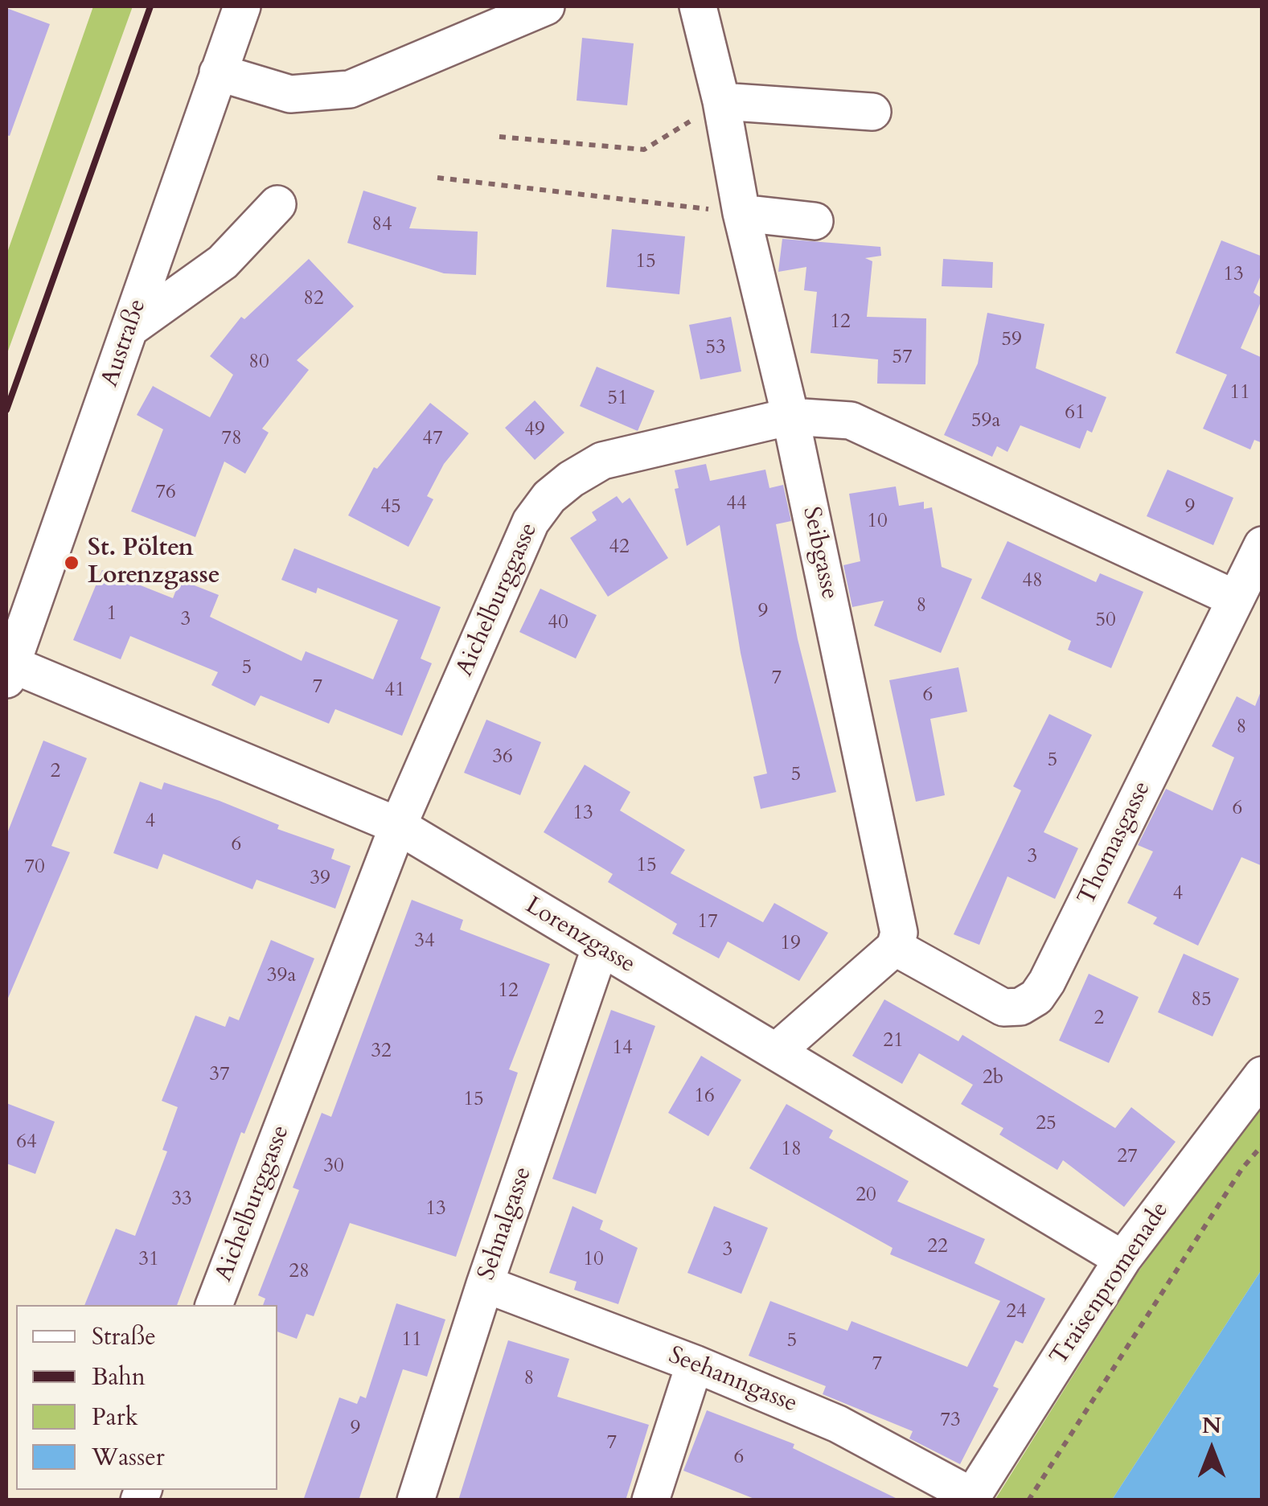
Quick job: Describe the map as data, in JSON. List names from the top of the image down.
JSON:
{
  "streets": {
    "street": [
      "Austraße",
      "Seibgasse",
      "Aichelburggasse",
      "Thomasgasse",
      "Lorenzgasse",
      "Sehnalgasse",
      "Traisenpromenade",
      "Seehanngasse"
    ]
  },
  "crossings": [
    ["Austraße", "Lorenzgasse"],
    ["Seibgasse", "Aichelburggasse"],
    ["Seibgasse", "Thomasgasse"],
    ["Aichelburggasse", "Thomasgasse"],
    ["Aichelburggasse", "Lorenzgasse"],
    ["Lorenzgasse", "Sehnalgasse"],
    ["Lorenzgasse", "Traisenpromenade"],
    ["Sehnalgasse", "Seehanngasse"],
    ["Traisenpromenade", "Seehanngasse"]
  ],
  "places": ["St. Pölten Lorenzgasse"],
  "house_numbers": [
    "84",
    "15",
    "13",
    "82",
    "12",
    "59",
    "53",
    "57",
    "80",
    "11",
    "51",
    "61",
    "59a",
    "49",
    "78",
    "47",
    "76",
    "44",
    "45",
    "9",
    "10",
    "42",
    "48",
    "8",
    "9",
    "1",
    "3",
    "50",
    "40",
    "5",
    "7",
    "7",
    "41",
    "6",
    "8",
    "36",
    "5",
    "2",
    "5",
    "6",
    "13",
    "4",
    "6",
    "3",
    "15",
    "70",
    "39",
    "4",
    "17",
    "34",
    "19",
    "39a",
    "12",
    "85",
    "2",
    "21",
    "14",
    "32",
    "37",
    "2b",
    "16",
    "15",
    "25",
    "64",
    "18",
    "27",
    "30",
    "20",
    "33",
    "13",
    "22",
    "3",
    "31",
    "10",
    "28",
    "24",
    "11",
    "5",
    "7",
    "8",
    "73",
    "9",
    "7",
    "6"
  ],
  "legend": [
    "Straße",
    "Bahn",
    "Park",
    "Wasser"
  ],
  "north": "top"
}
